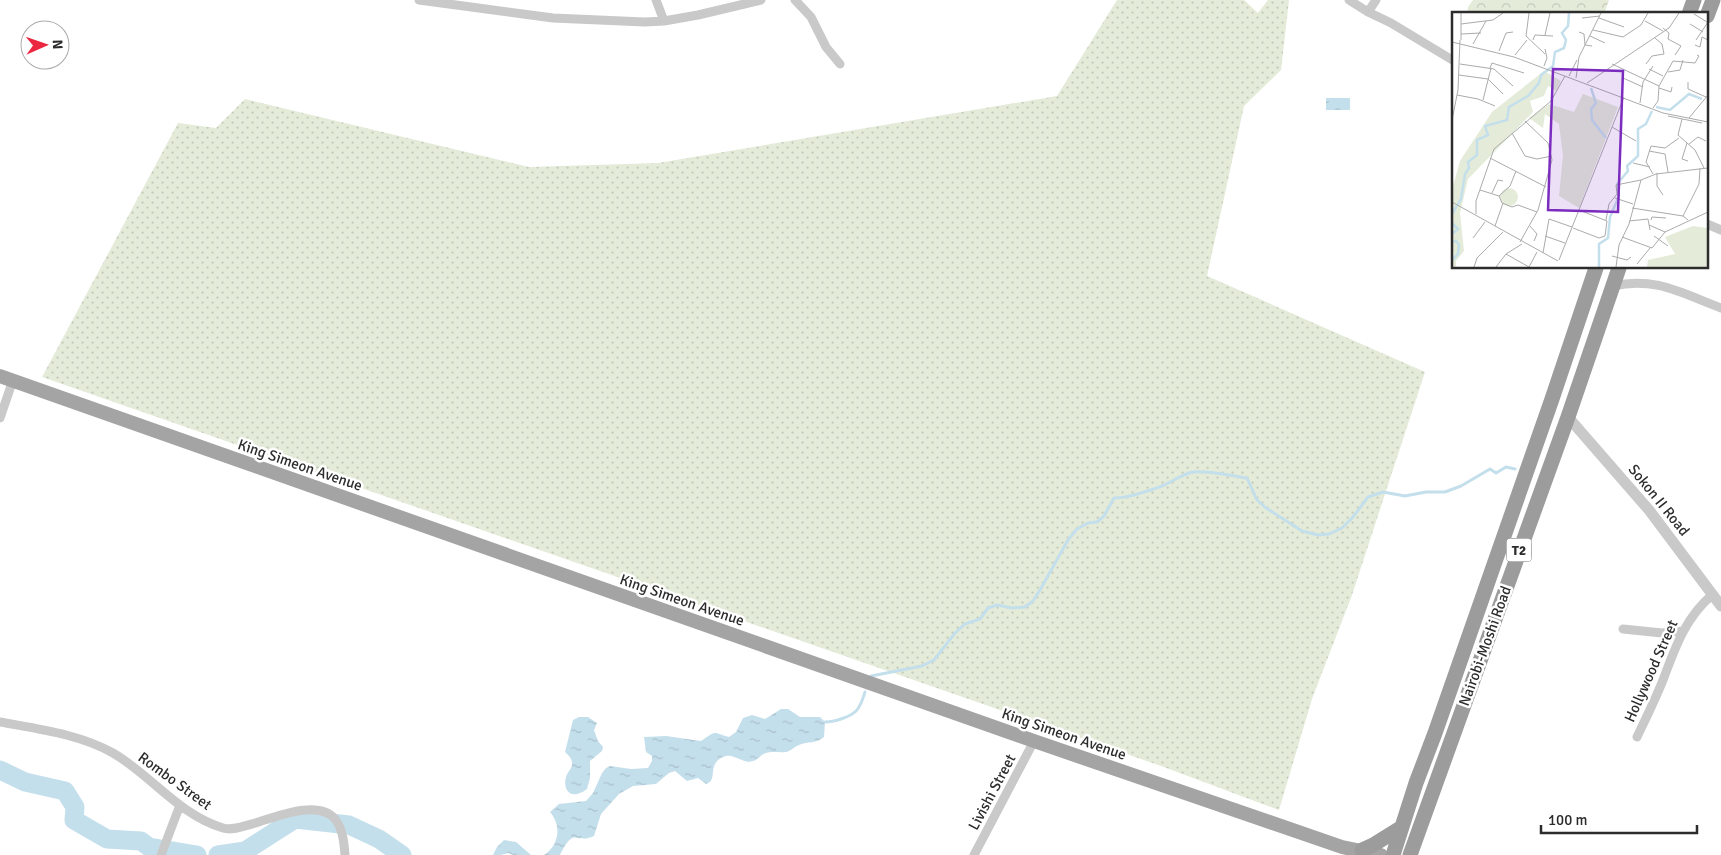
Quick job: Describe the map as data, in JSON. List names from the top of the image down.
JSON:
{
  "streets": {
    "highway": ["T2", "Nairobi-Moshi Road"],
    "main road": ["King Simeon Avenue"],
    "street": [
      "Sokon II Road",
      "Hollywood Street",
      "Rombo Street",
      "Livishi Street"
    ]
  },
  "crossings": [
    ["King Simeon Avenue", "Livishi Street"],
    ["Sokon II Road", "Nairobi-Moshi Road"],
    ["Sokon II Road", "Hollywood Street"]
  ],
  "scale_bar": "100 m",
  "north": "right"
}
